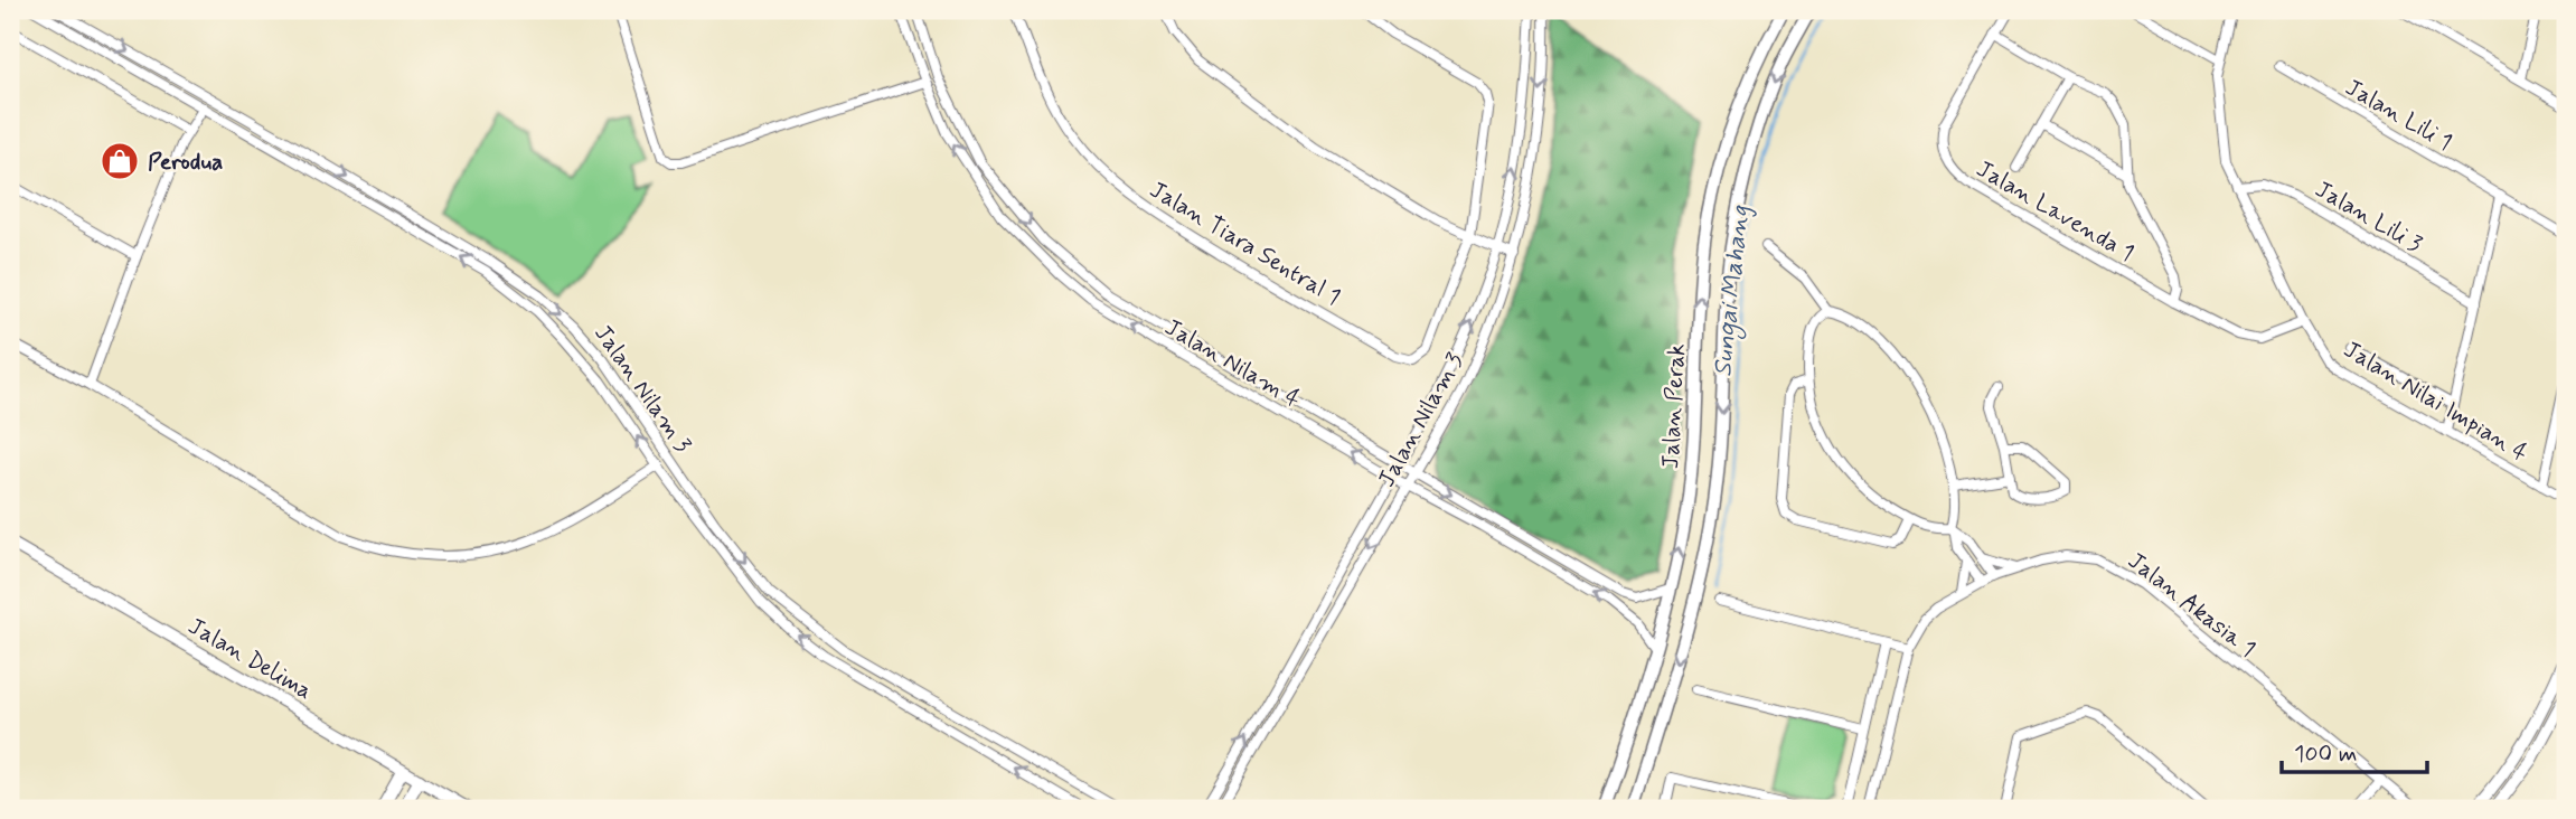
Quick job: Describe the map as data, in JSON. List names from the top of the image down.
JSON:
{
  "streets": {
    "main road": ["Jalan Perak"],
    "street": [
      "Jalan Lili 1",
      "Jalan Lavenda 1",
      "Jalan Lili 3",
      "Jalan Tiara Sentral 1",
      "Jalan Nilam 4",
      "Jalan Nilam 3",
      "Jalan Nilai Impian 4",
      "Jalan Akasia 1",
      "Jalan Delima"
    ]
  },
  "crossings": [
    ["Jalan Lavenda 1", "Jalan Nilai Impian 4"],
    ["Jalan Lili 3", "Jalan Nilai Impian 4"],
    ["Jalan Nilam 4", "Jalan Nilam 3"],
    ["Jalan Nilam 4", "Jalan Perak"]
  ],
  "water": ["Sungai Mahang"],
  "places": {
    "shop": ["Perodua"]
  },
  "scale_bar": "100 m"
}
